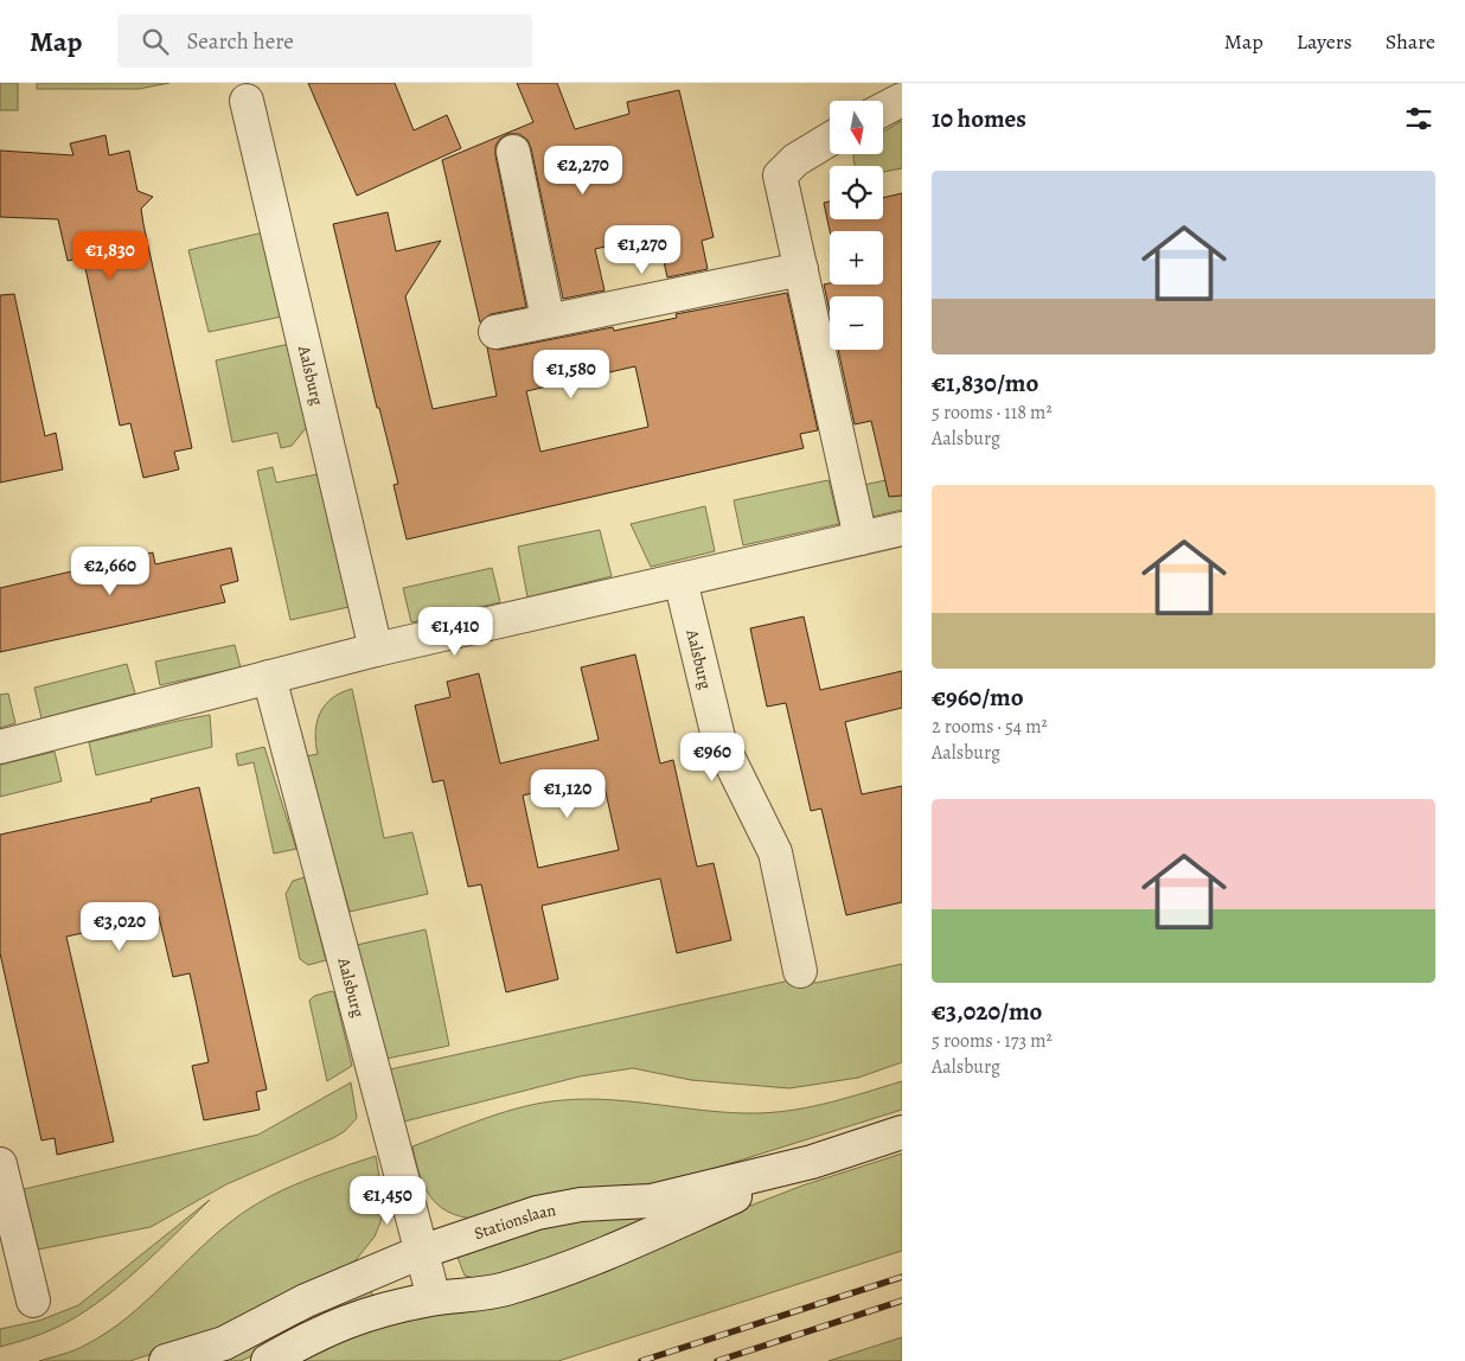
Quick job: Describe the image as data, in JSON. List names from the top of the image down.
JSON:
{
  "streets": {
    "street": ["Aalsburg", "Stationslaan"]
  },
  "crossings": [
    ["Aalsburg", "Stationslaan"]
  ],
  "north": "bottom",
  "page": {
    "header": "Map",
    "search": "Search here",
    "nav": ["Map", "Layers", "Share"],
    "heading": "10 homes",
    "map_buttons": ["+", "−"],
    "price": [
      "€2,270",
      "€1,270",
      "€1,830",
      "€1,580",
      "€2,660",
      "€1,410",
      "€960",
      "€1,120",
      "€3,020",
      "€1,450"
    ],
    "list": [
      {
        "name": "€1,830/mo",
        "note": "5 rooms · 118 m² · Aalsburg"
      },
      {
        "name": "€960/mo",
        "note": "2 rooms · 54 m² · Aalsburg"
      },
      {
        "name": "€3,020/mo",
        "note": "5 rooms · 173 m² · Aalsburg"
      }
    ]
  }
}
